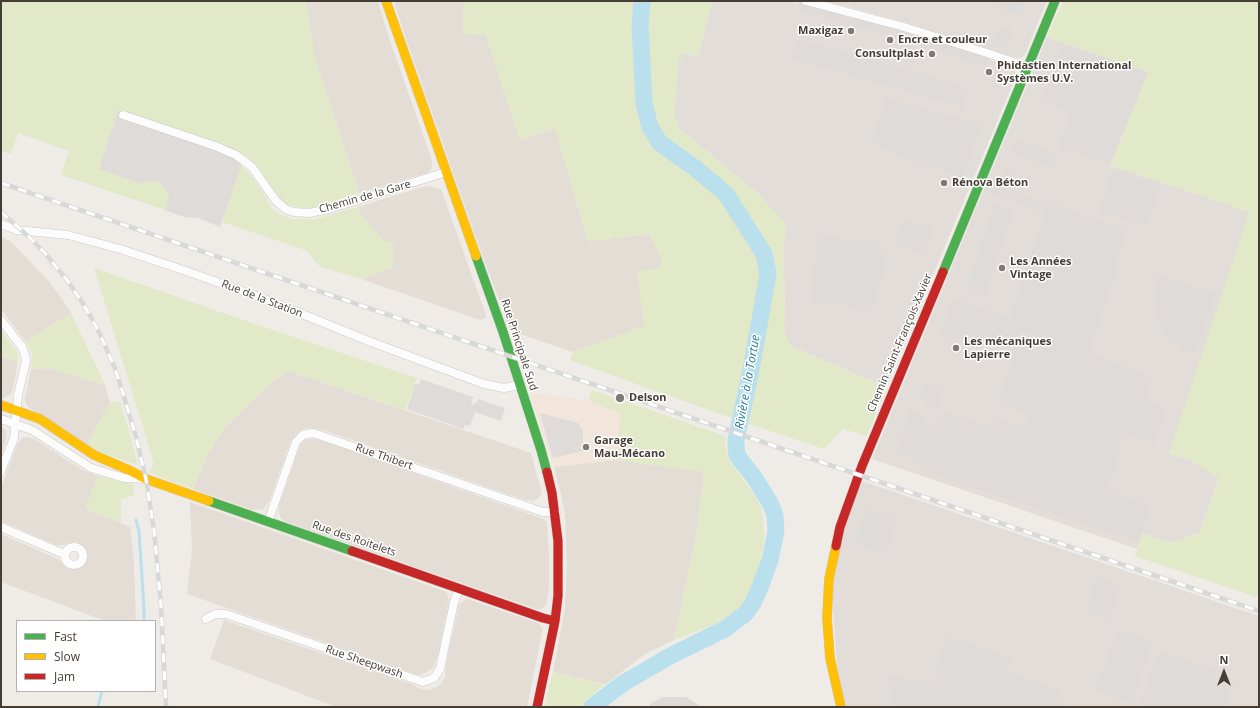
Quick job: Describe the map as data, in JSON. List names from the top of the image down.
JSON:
{
  "streets": {
    "street": [
      "Chemin de la Gare",
      "Rue de la Station",
      "Chemin Saint-François-Xavier",
      "Rue Principale Sud",
      "Rue Thibert",
      "Rue des Roitelets",
      "Rue Sheepwash"
    ]
  },
  "crossings": [
    ["Chemin de la Gare", "Rue Principale Sud"],
    ["Rue de la Station", "Rue Principale Sud"],
    ["Rue Principale Sud", "Rue Thibert"],
    ["Rue Principale Sud", "Rue des Roitelets"],
    ["Rue Thibert", "Rue des Roitelets"],
    ["Rue des Roitelets", "Rue Sheepwash"]
  ],
  "water": ["Rivière à la Tortue"],
  "places": [
    "Maxigaz",
    "Encre et couleur",
    "Consultplast",
    "Phidastien International Systèmes U.V.",
    "Rénova Béton",
    "Les Années Vintage",
    "Les mécaniques Lapierre",
    "Delson",
    "Garage Mau-Mécano"
  ],
  "legend": ["Fast", "Slow", "Jam"],
  "north": "top"
}
